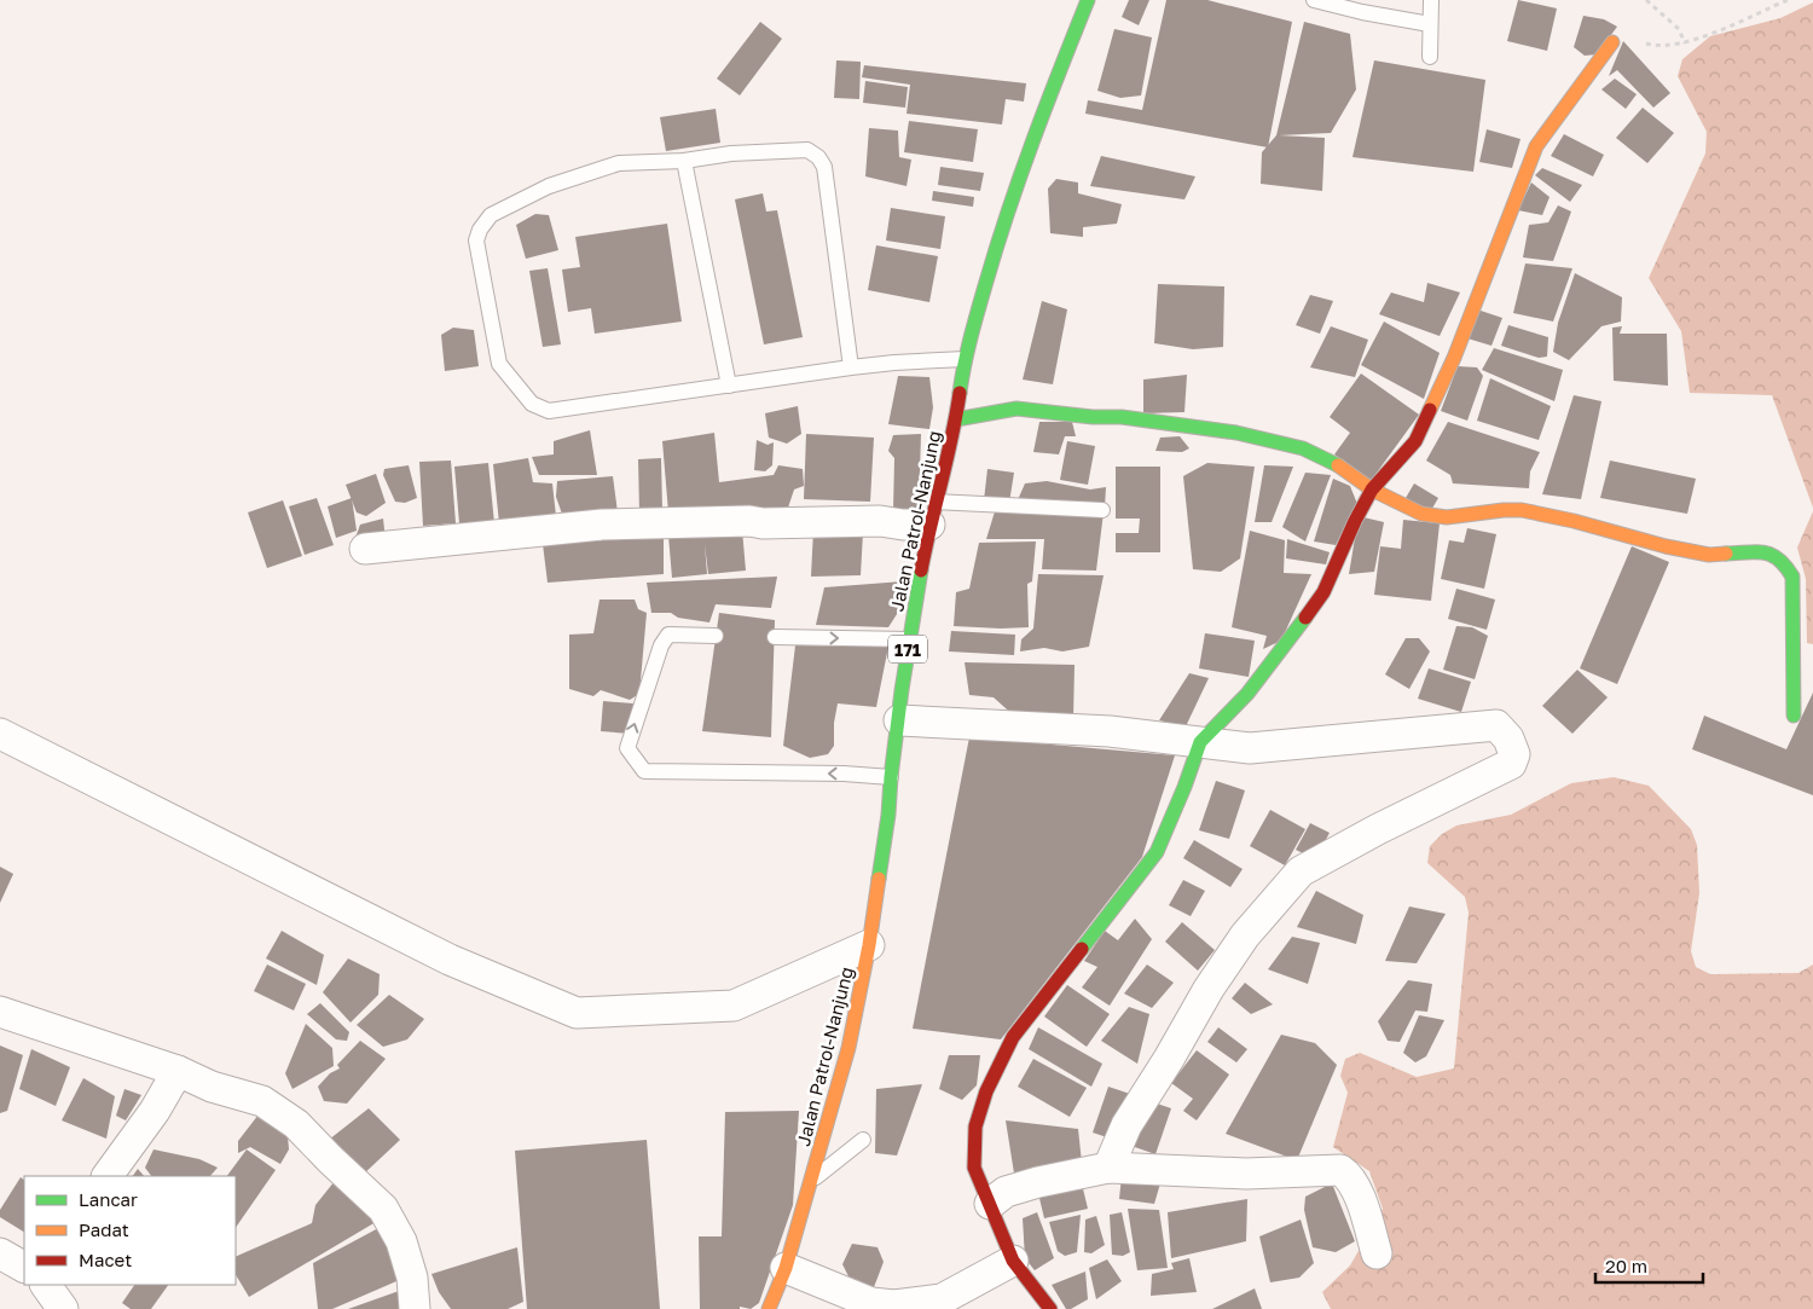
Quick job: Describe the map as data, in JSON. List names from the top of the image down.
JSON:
{
  "streets": {
    "street": ["Jalan Patrol-Nanjung", "171"]
  },
  "legend": ["Lancar", "Padat", "Macet"],
  "scale_bar": "20 m"
}
